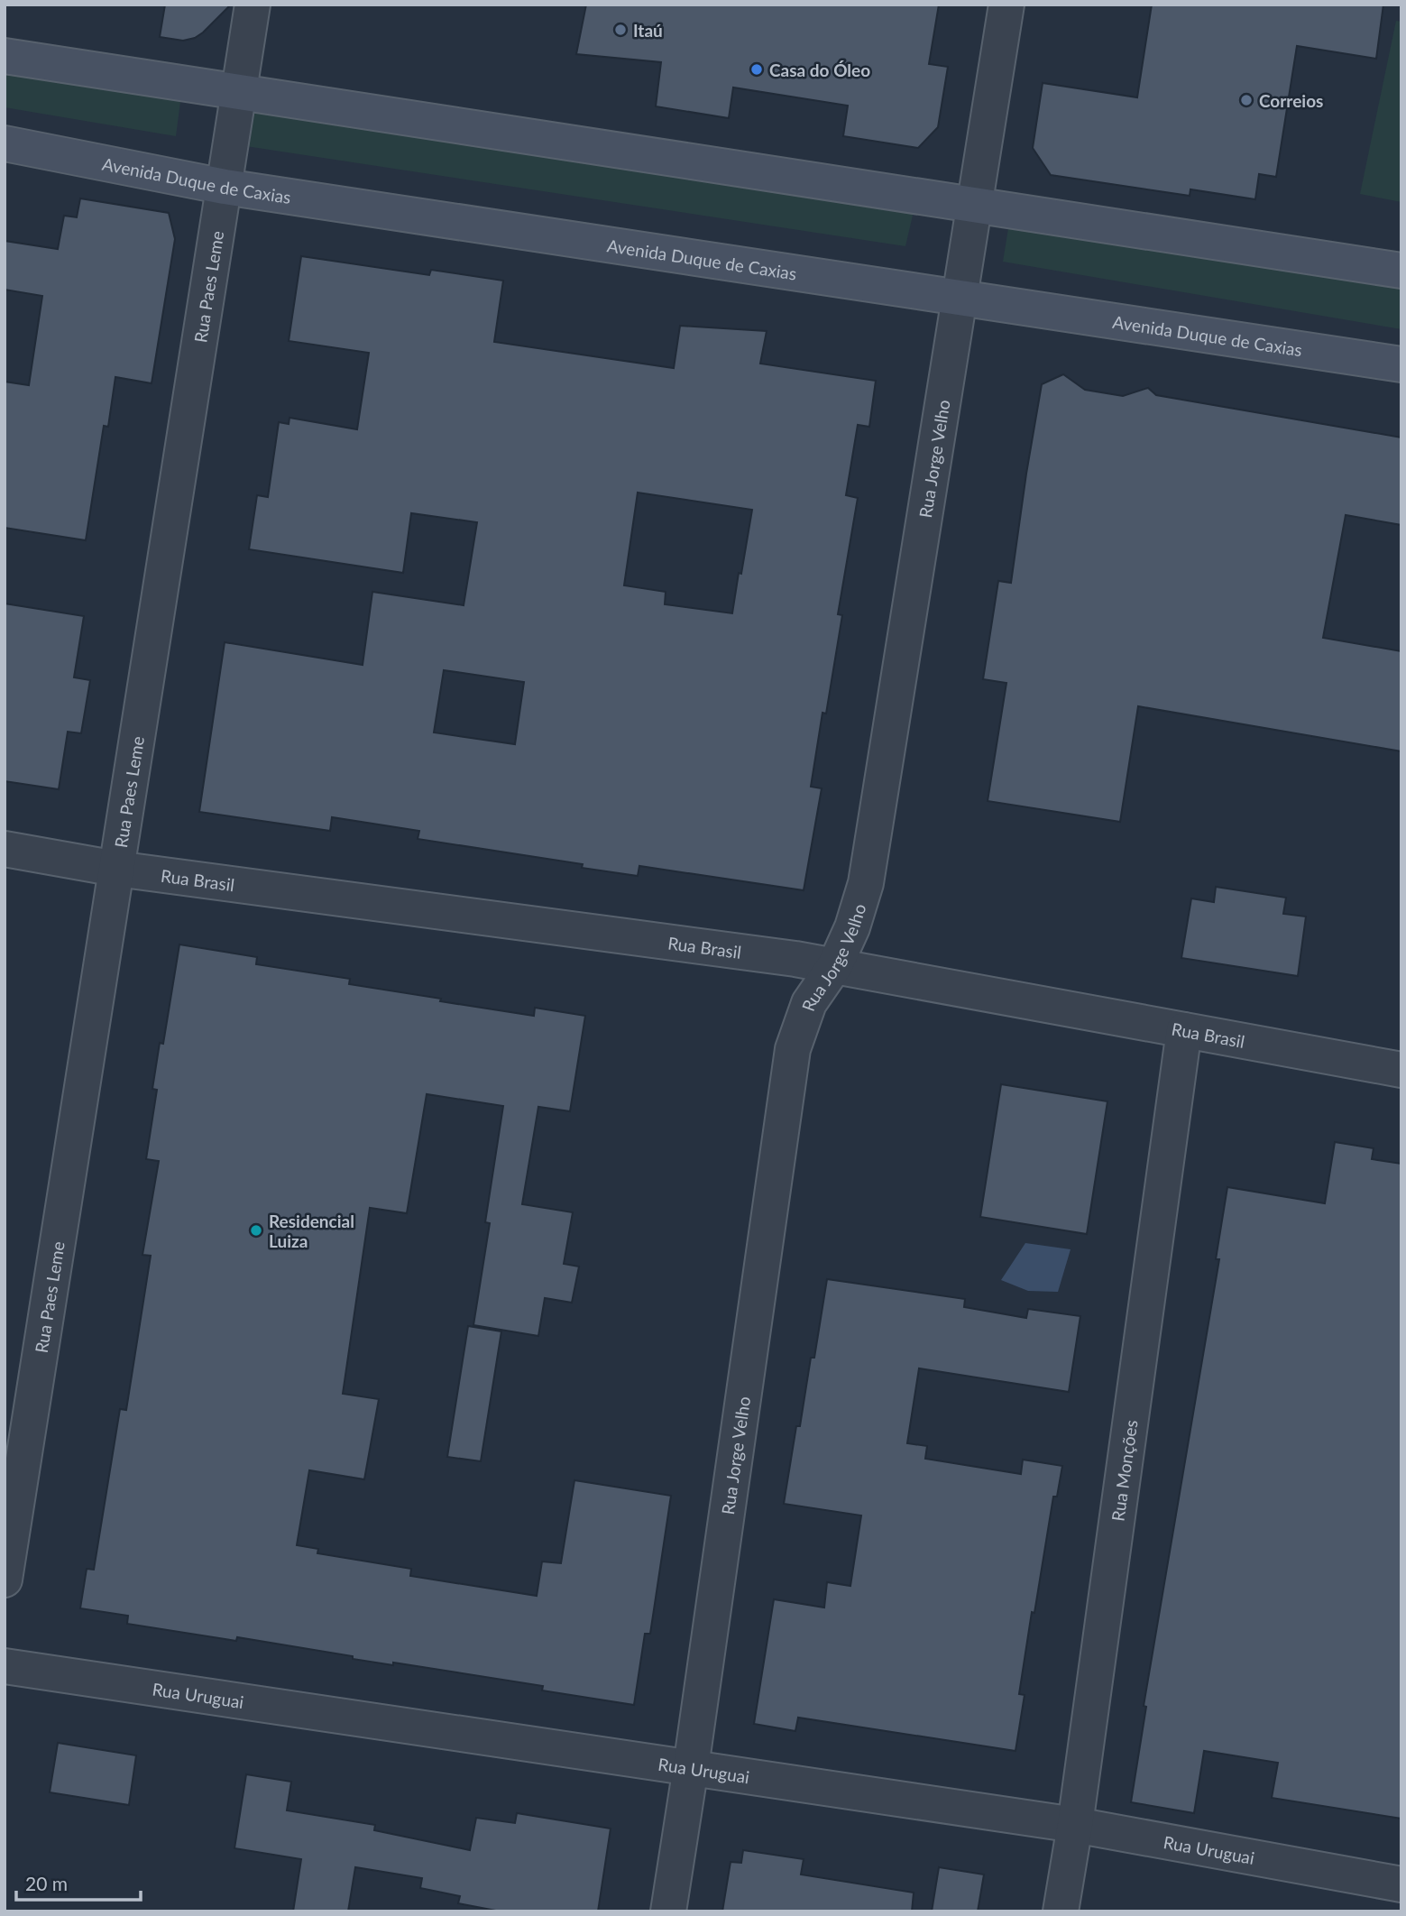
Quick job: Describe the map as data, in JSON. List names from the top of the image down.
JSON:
{
  "streets": {
    "main road": ["Avenida Duque de Caxias"],
    "street": [
      "Rua Paes Leme",
      "Rua Jorge Velho",
      "Rua Brasil",
      "Rua Monções",
      "Rua Uruguai"
    ]
  },
  "crossings": [
    ["Avenida Duque de Caxias", "Rua Paes Leme"],
    ["Avenida Duque de Caxias", "Rua Jorge Velho"],
    ["Rua Paes Leme", "Rua Brasil"],
    ["Rua Jorge Velho", "Rua Brasil"],
    ["Rua Jorge Velho", "Rua Uruguai"],
    ["Rua Brasil", "Rua Monções"],
    ["Rua Monções", "Rua Uruguai"]
  ],
  "places": [
    "Itaú",
    "Casa do Óleo",
    "Correios",
    "Residencial Luiza"
  ],
  "scale_bar": "20 m"
}
